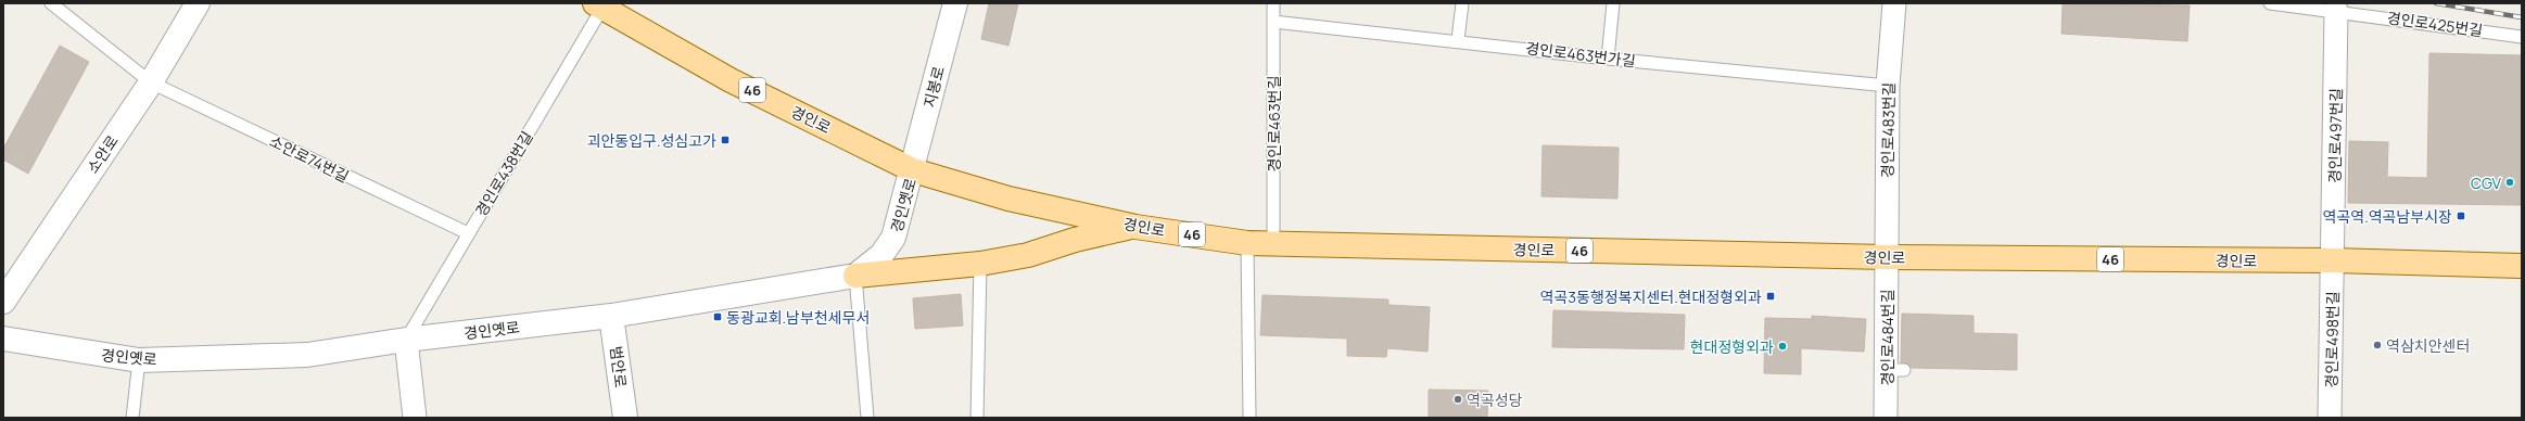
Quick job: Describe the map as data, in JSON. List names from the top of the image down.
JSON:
{
  "streets": {
    "main road": ["46", "경인로"],
    "street": [
      "지봉로",
      "경인로483번길",
      "경인로497번길",
      "소안로",
      "경인옛로",
      "경인로484번길",
      "경인로498번길",
      "범안로"
    ],
    "lane": [
      "경인로425번길",
      "경인로463번가길",
      "경인로463번길",
      "소안로74번길",
      "경인로438번길"
    ]
  },
  "crossings": [
    ["경인로425번길", "경인로497번길"],
    ["경인로463번가길", "경인로463번길"],
    ["경인로463번가길", "경인로483번길"],
    ["지봉로", "경인로"],
    ["지봉로", "경인옛로"],
    ["경인로", "경인로463번길"],
    ["경인로", "경인로483번길"],
    ["경인로", "경인로497번길"],
    ["경인로", "경인로438번길"],
    ["경인로", "경인옛로"],
    ["경인로", "경인로484번길"],
    ["경인로", "경인로498번길"],
    ["경인로483번길", "경인로484번길"],
    ["경인로497번길", "경인로498번길"],
    ["소안로", "소안로74번길"],
    ["소안로74번길", "경인로438번길"],
    ["경인로438번길", "경인옛로"],
    ["경인옛로", "범안로"]
  ],
  "places": {
    "transit": [
      "괴안동입구.성심고가",
      "역곡역.역곡남부시장",
      "역곡3동행정복지센터.현대정형외과",
      "동광교회.남부천세무서"
    ],
    "other": [
      "CGV",
      "역삼치안센터",
      "현대정형외과",
      "역곡성당"
    ]
  }
}
